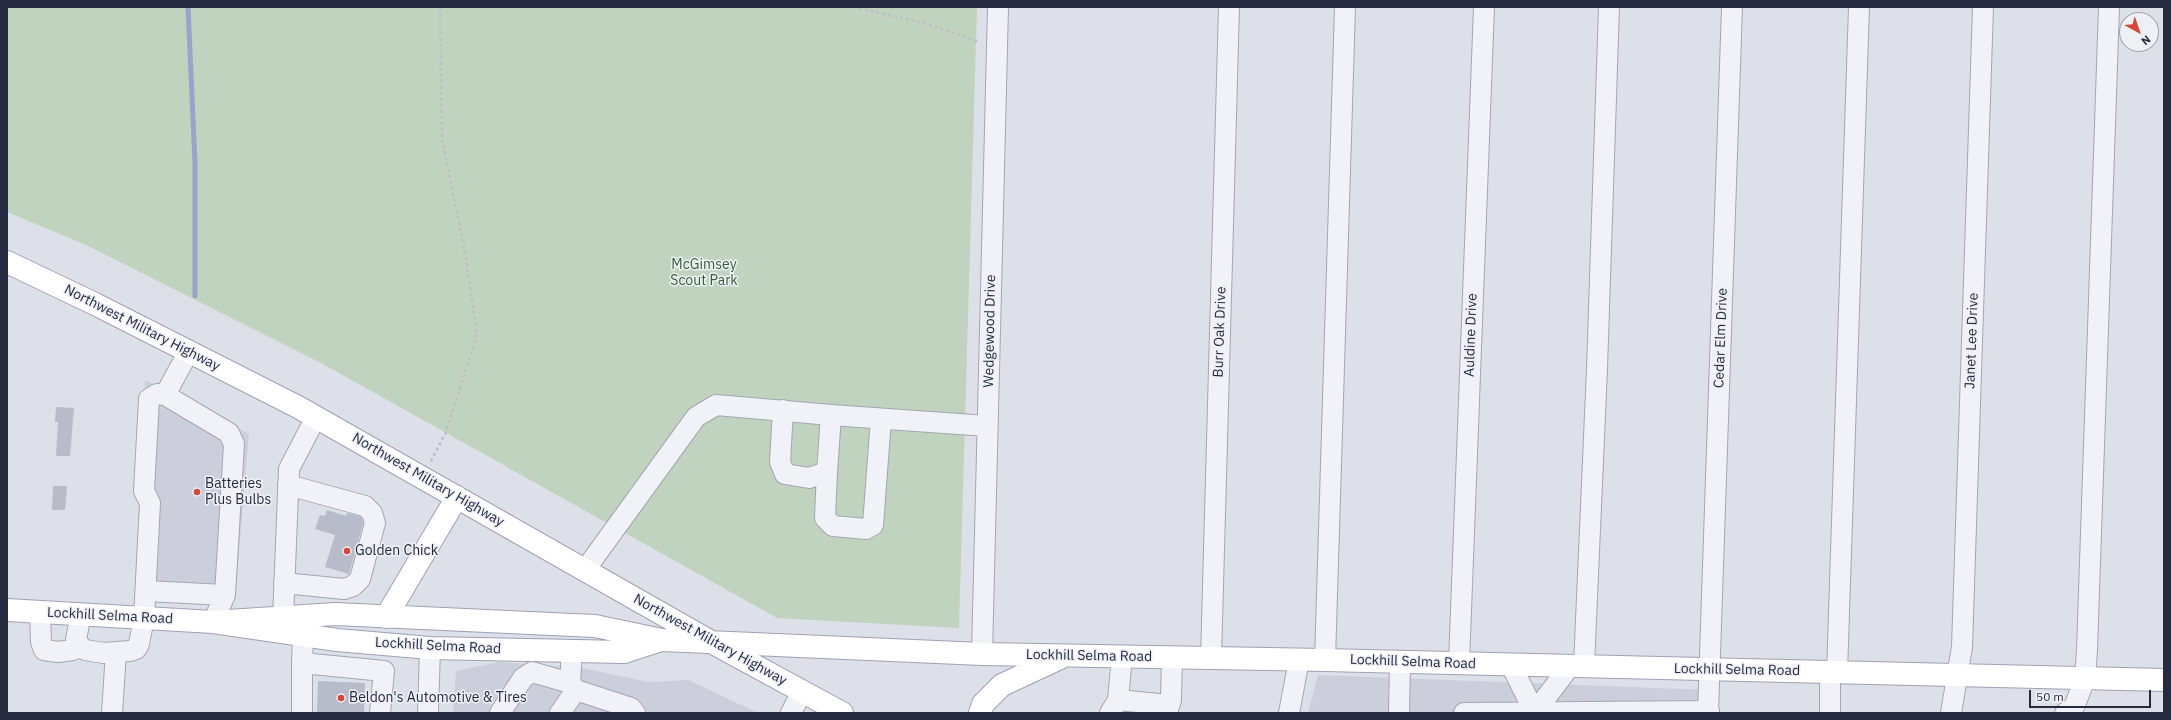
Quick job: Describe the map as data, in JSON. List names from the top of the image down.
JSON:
{
  "streets": {
    "main road": ["Northwest Military Highway", "Lockhill Selma Road"],
    "street": [
      "Wedgewood Drive",
      "Burr Oak Drive",
      "Auldine Drive",
      "Cedar Elm Drive",
      "Janet Lee Drive"
    ]
  },
  "crossings": [
    ["Northwest Military Highway", "Lockhill Selma Road"],
    ["Wedgewood Drive", "Lockhill Selma Road"],
    ["Burr Oak Drive", "Lockhill Selma Road"],
    ["Auldine Drive", "Lockhill Selma Road"],
    ["Cedar Elm Drive", "Lockhill Selma Road"],
    ["Janet Lee Drive", "Lockhill Selma Road"]
  ],
  "parks": ["McGimsey Scout Park"],
  "places": ["Batteries Plus Bulbs", "Golden Chick", "Beldon's Automotive & Tires"],
  "scale_bar": "50 m",
  "north": "bottom right"
}
